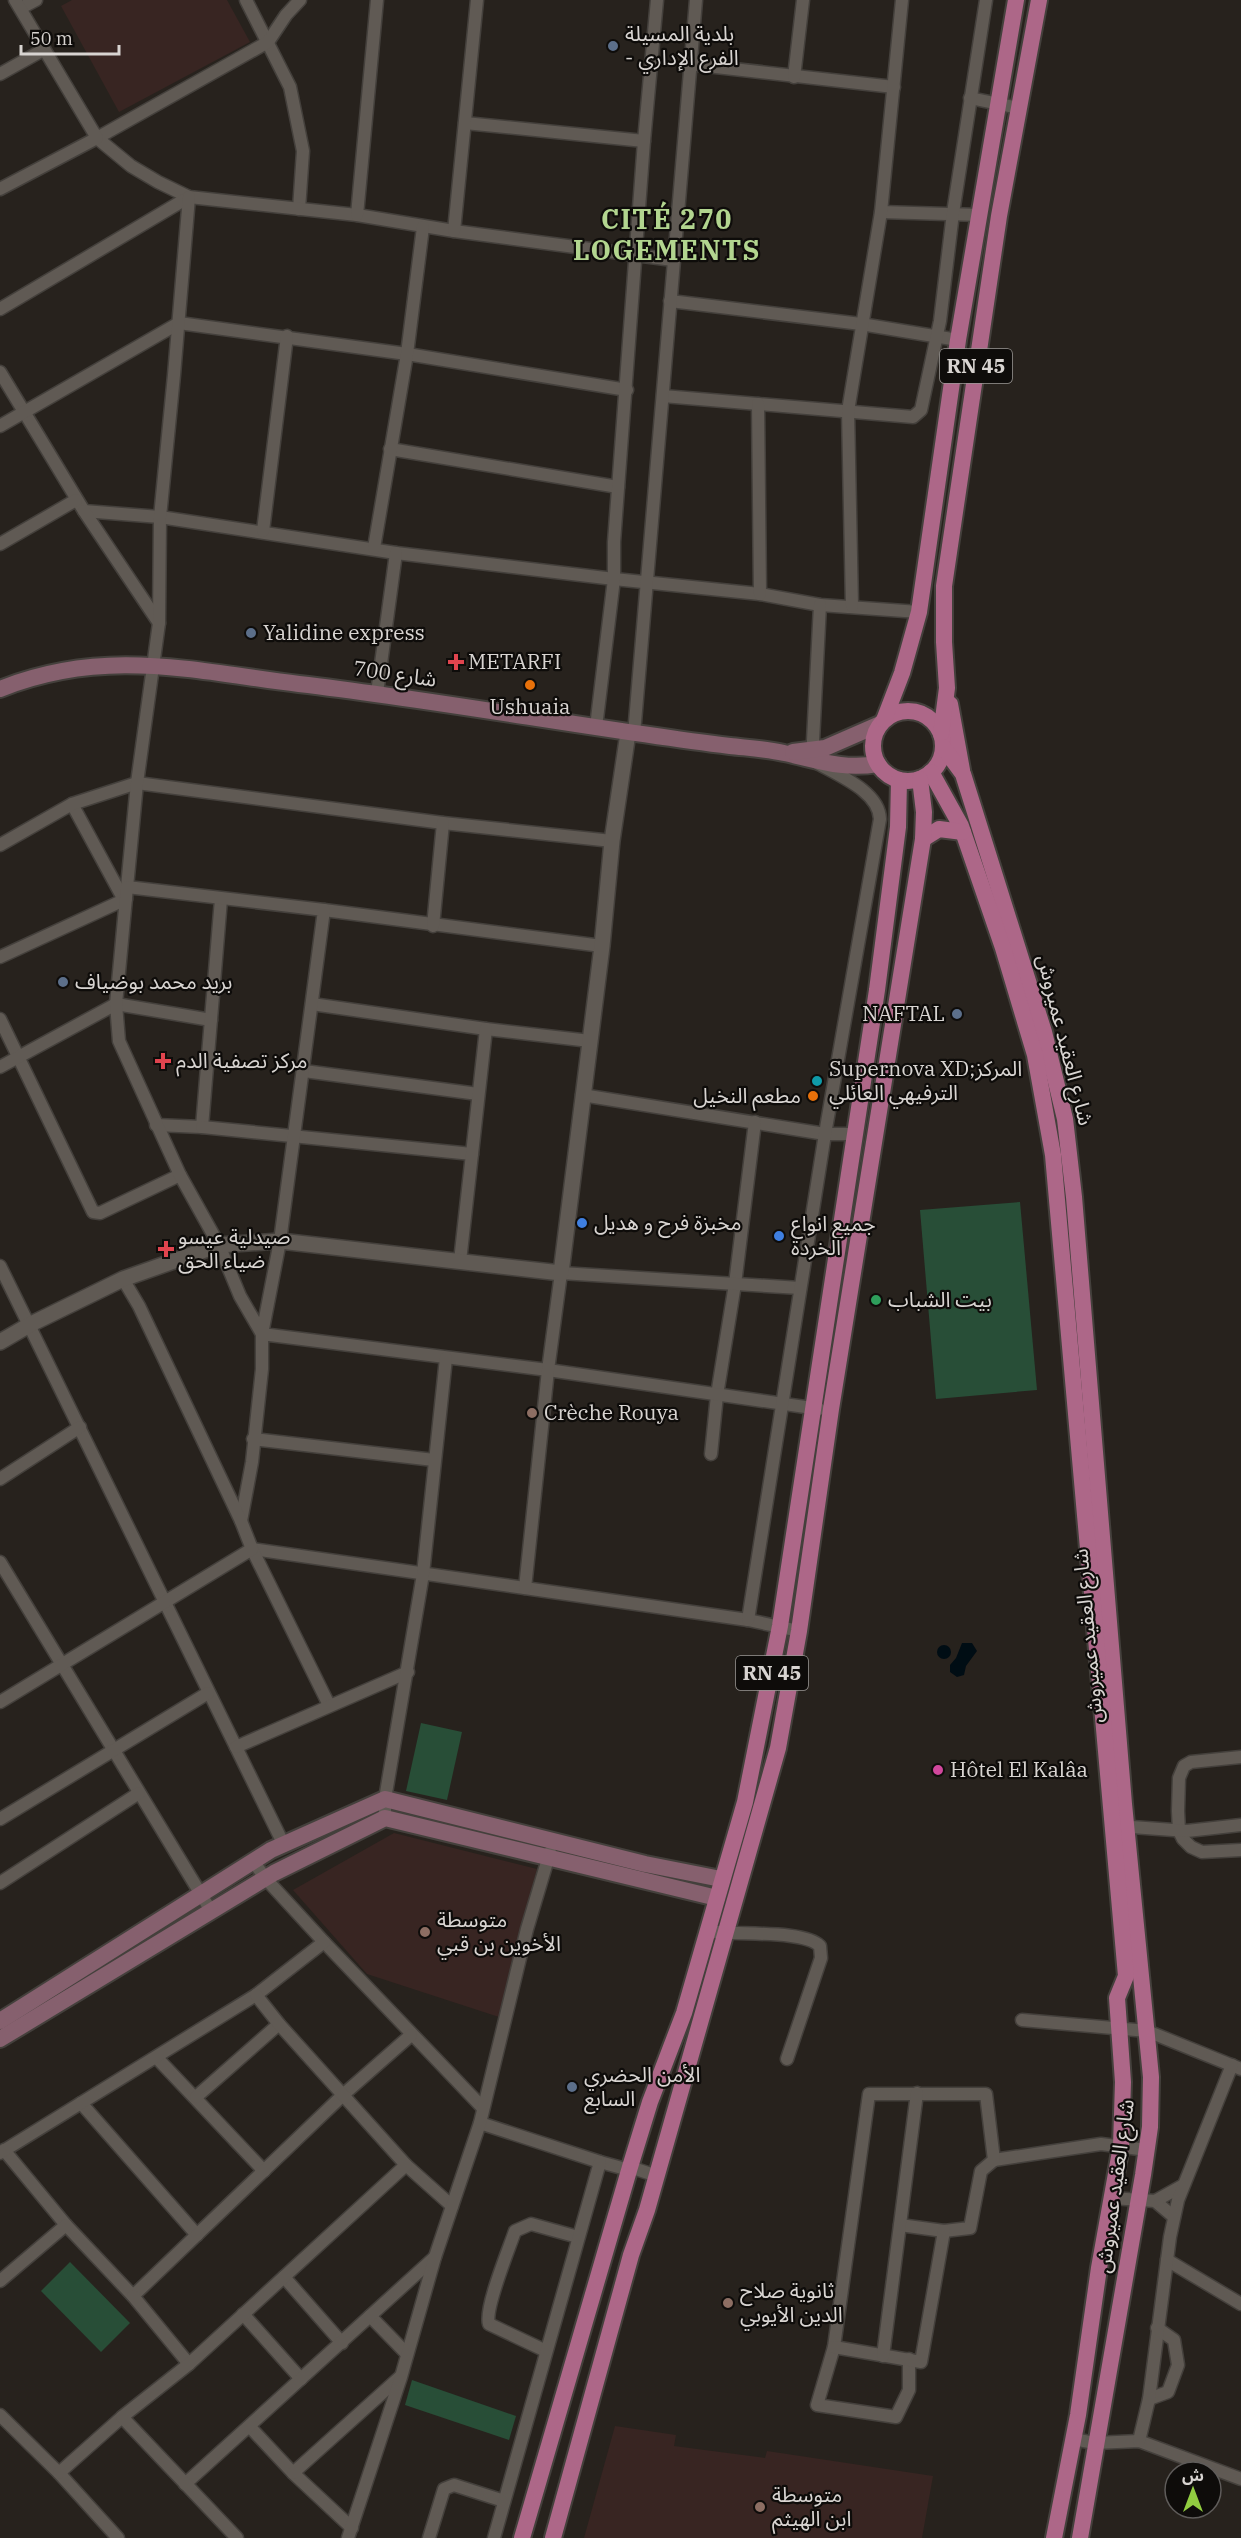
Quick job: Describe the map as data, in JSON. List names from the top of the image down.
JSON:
{
  "streets": {
    "main road": ["RN 45", "شارع 700", "شارع العقيد عميروش"]
  },
  "crossings": [
    ["RN 45", "شارع العقيد عميروش"]
  ],
  "districts": ["CITÉ 270 LOGEMENTS"],
  "places": {
    "other": [
      "بلدية المسيلة - الفرع الإداري",
      "Yalidine express",
      "Ushuaia",
      "بريد محمد بوضياف",
      "NAFTAL",
      "Supernova XD;المركز الترفيهي العائلي",
      "مطعم النخيل",
      "مخبزة فرح و هديل",
      "جميع انواع الخردة",
      "بيت الشباب",
      "Crèche Rouya",
      "Hôtel El Kalâa",
      "متوسطة الأخوين بن قبي",
      "الأمن الحضري السابع",
      "ثانوية صلاح الدين الأيوبي",
      "متوسطة ابن الهيثم"
    ],
    "health": ["METARFI", "مركز تصفية الدم", "صيدلية عيسو ضياء الحق"]
  },
  "scale_bar": "50 m",
  "north": "top"
}
